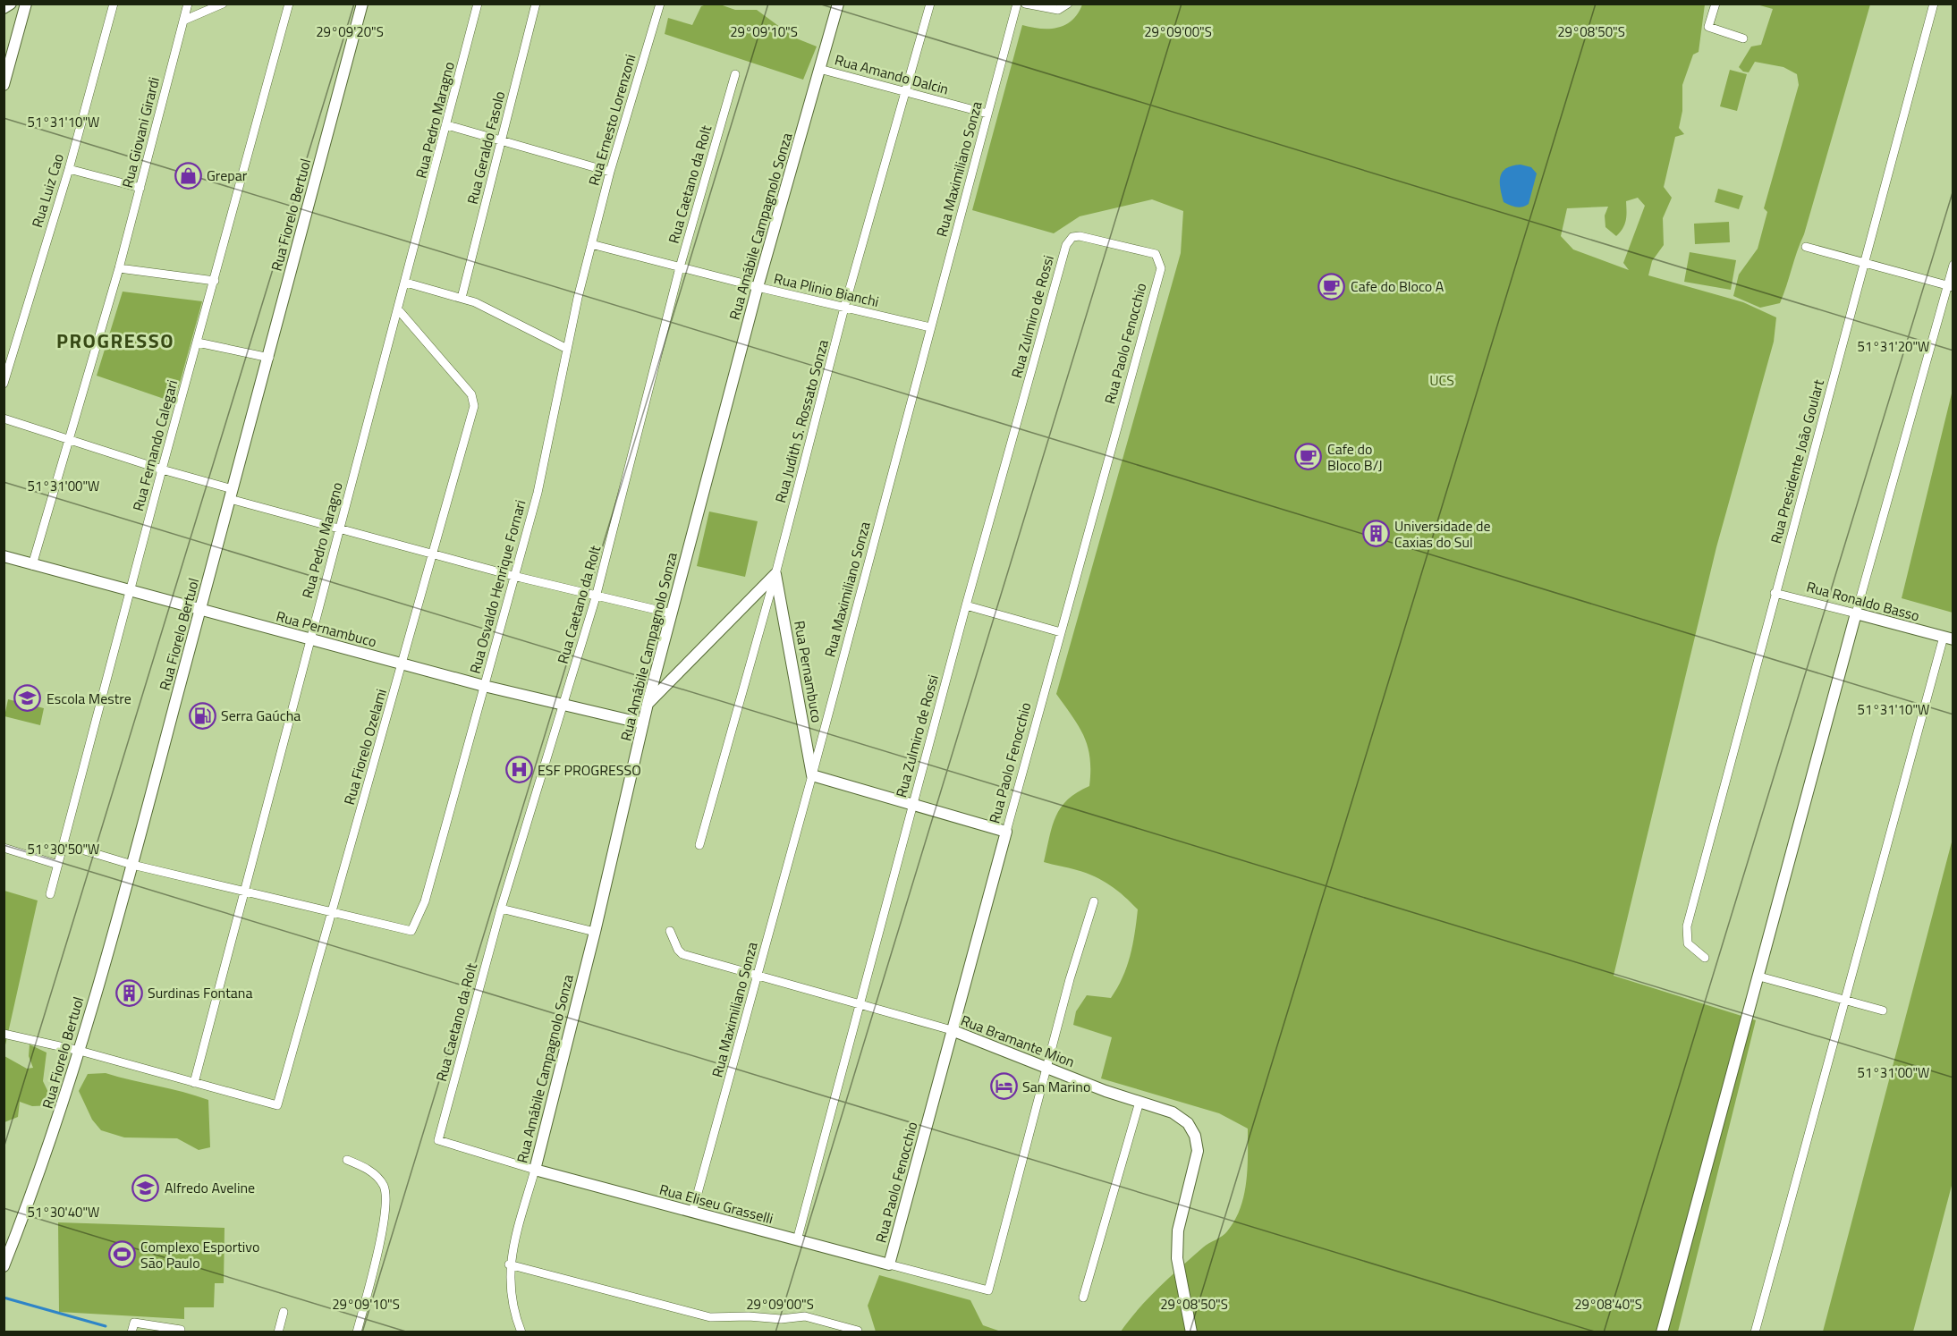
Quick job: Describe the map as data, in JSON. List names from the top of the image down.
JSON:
{
  "streets": {
    "street": [
      "Rua Amando Dalcin",
      "Rua Pedro Maragno",
      "Rua Ernesto Lorenzoni",
      "Rua Giovani Girardi",
      "Rua Geraldo Fasolo",
      "Rua Maximiliano Sonza",
      "Rua Caetano da Rolt",
      "Rua Luiz Cao",
      "Rua Fiorelo Bertuol",
      "Rua Amábile Campagnolo Sonza",
      "Rua Plinio Bianchi",
      "Rua Zulmiro de Rossi",
      "Rua Paolo Fenocchio",
      "Rua Judith S. Rossato Sonza",
      "Rua Fernando Calegari",
      "Rua Presidente João Goulart",
      "Rua Osvaldo Henrique Fornari",
      "Rua Ronaldo Basso",
      "Rua Pernambuco",
      "Rua Fiorelo Ozelami",
      "Rua Bramante Mion",
      "Rua Eliseu Grasselli"
    ]
  },
  "crossings": [
    ["Rua Amando Dalcin", "Rua Maximiliano Sonza"],
    ["Rua Amando Dalcin", "Rua Amábile Campagnolo Sonza"],
    ["Rua Amando Dalcin", "Rua Judith S. Rossato Sonza"],
    ["Rua Pedro Maragno", "Rua Pernambuco"],
    ["Rua Pedro Maragno", "Rua Fiorelo Ozelami"],
    ["Rua Ernesto Lorenzoni", "Rua Plinio Bianchi"],
    ["Rua Ernesto Lorenzoni", "Rua Osvaldo Henrique Fornari"],
    ["Rua Giovani Girardi", "Rua Pernambuco"],
    ["Rua Maximiliano Sonza", "Rua Plinio Bianchi"],
    ["Rua Maximiliano Sonza", "Rua Pernambuco"],
    ["Rua Maximiliano Sonza", "Rua Bramante Mion"],
    ["Rua Maximiliano Sonza", "Rua Eliseu Grasselli"],
    ["Rua Caetano da Rolt", "Rua Plinio Bianchi"],
    ["Rua Caetano da Rolt", "Rua Pernambuco"],
    ["Rua Caetano da Rolt", "Rua Eliseu Grasselli"],
    ["Rua Fiorelo Bertuol", "Rua Pernambuco"],
    ["Rua Amábile Campagnolo Sonza", "Rua Plinio Bianchi"],
    ["Rua Amábile Campagnolo Sonza", "Rua Pernambuco"],
    ["Rua Amábile Campagnolo Sonza", "Rua Eliseu Grasselli"],
    ["Rua Plinio Bianchi", "Rua Judith S. Rossato Sonza"],
    ["Rua Plinio Bianchi", "Rua Osvaldo Henrique Fornari"],
    ["Rua Zulmiro de Rossi", "Rua Paolo Fenocchio"],
    ["Rua Zulmiro de Rossi", "Rua Bramante Mion"],
    ["Rua Zulmiro de Rossi", "Rua Eliseu Grasselli"],
    ["Rua Paolo Fenocchio", "Rua Bramante Mion"],
    ["Rua Paolo Fenocchio", "Rua Eliseu Grasselli"],
    ["Rua Judith S. Rossato Sonza", "Rua Pernambuco"],
    ["Rua Fernando Calegari", "Rua Pernambuco"],
    ["Rua Presidente João Goulart", "Rua Ronaldo Basso"],
    ["Rua Osvaldo Henrique Fornari", "Rua Pernambuco"],
    ["Rua Osvaldo Henrique Fornari", "Rua Fiorelo Ozelami"],
    ["Rua Pernambuco", "Rua Fiorelo Ozelami"],
    ["Rua Bramante Mion", "Rua Eliseu Grasselli"]
  ],
  "districts": ["PROGRESSO"],
  "parks": ["UCS"],
  "places": {
    "shop": ["Grepar"],
    "cafe": ["Cafe do Bloco A", "Cafe do Bloco B/J"],
    "building": ["Universidade de Caxias do Sul", "Surdinas Fontana"],
    "school or university": ["Escola Mestre", "Alfredo Aveline"],
    "fuel station": ["Serra Gaúcha"],
    "hospital": ["ESF PROGRESSO"],
    "hotel": ["San Marino"],
    "sports": ["Complexo Esportivo São Paulo"]
  },
  "coordinates": [
    "29°09'20\"S",
    "29°09'10\"S",
    "29°09'00\"S",
    "29°08'50\"S",
    "51°31'10\"W",
    "51°31'20\"W",
    "51°31'00\"W",
    "51°30'50\"W",
    "51°30'40\"W",
    "29°08'40\"S"
  ]
}
